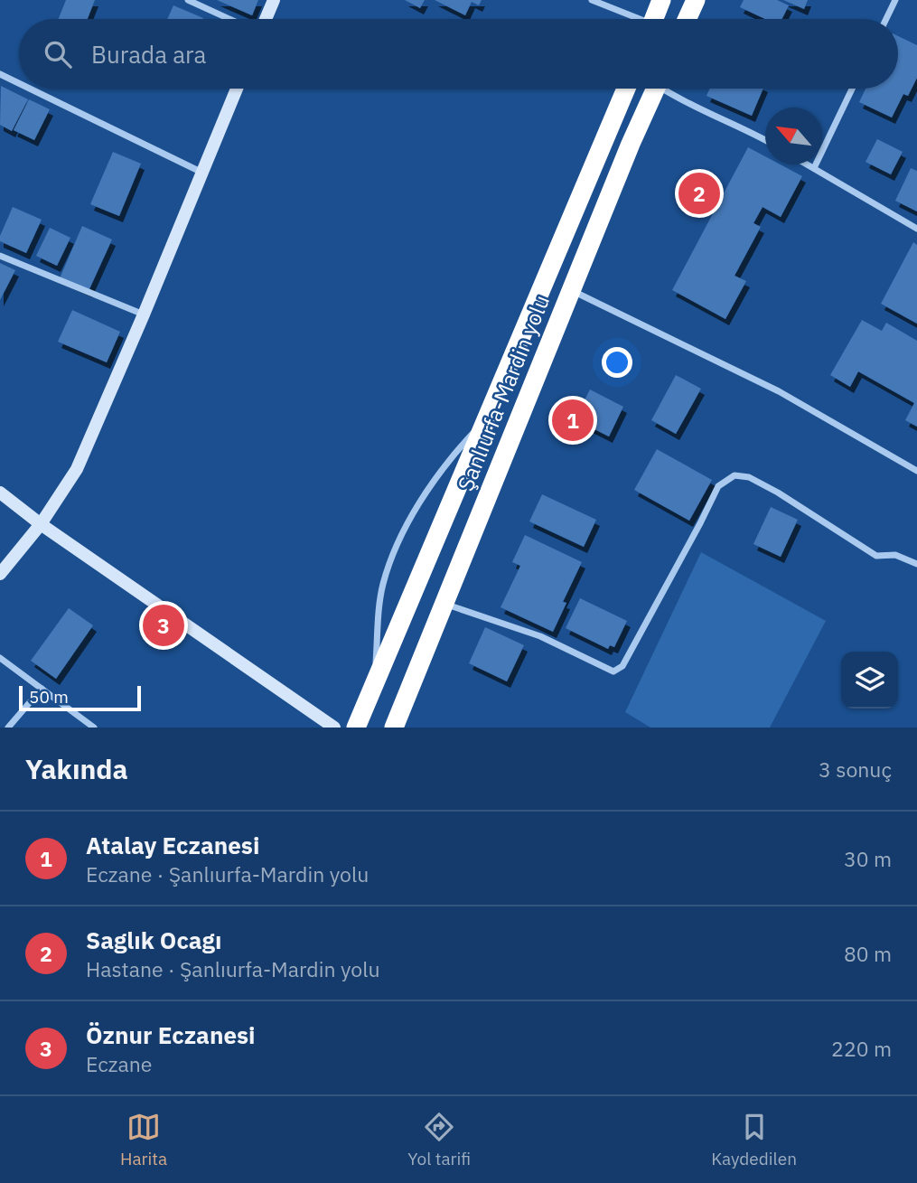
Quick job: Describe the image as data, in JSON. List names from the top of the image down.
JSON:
{
  "streets": {
    "highway": ["Şanlıurfa-Mardin yolu"]
  },
  "scale_bar": "50 m",
  "north": "top left",
  "page": {
    "search": "Burada ara",
    "pins": ["2", "1", "3"],
    "scale": "50 m",
    "heading": ["Yakında", "3 sonuç"],
    "list": [
      {
        "mark": "1",
        "name": "Atalay Eczanesi",
        "note": "Eczane · Şanlıurfa-Mardin yolu",
        "value": "30 m"
      },
      {
        "mark": "2",
        "name": "Saglık Ocagı",
        "note": "Hastane · Şanlıurfa-Mardin yolu",
        "value": "80 m"
      },
      {
        "mark": "3",
        "name": "Öznur Eczanesi",
        "note": "Eczane",
        "value": "220 m"
      }
    ],
    "nav": ["Harita", "Yol tarifi", "Kaydedilen"]
  }
}
